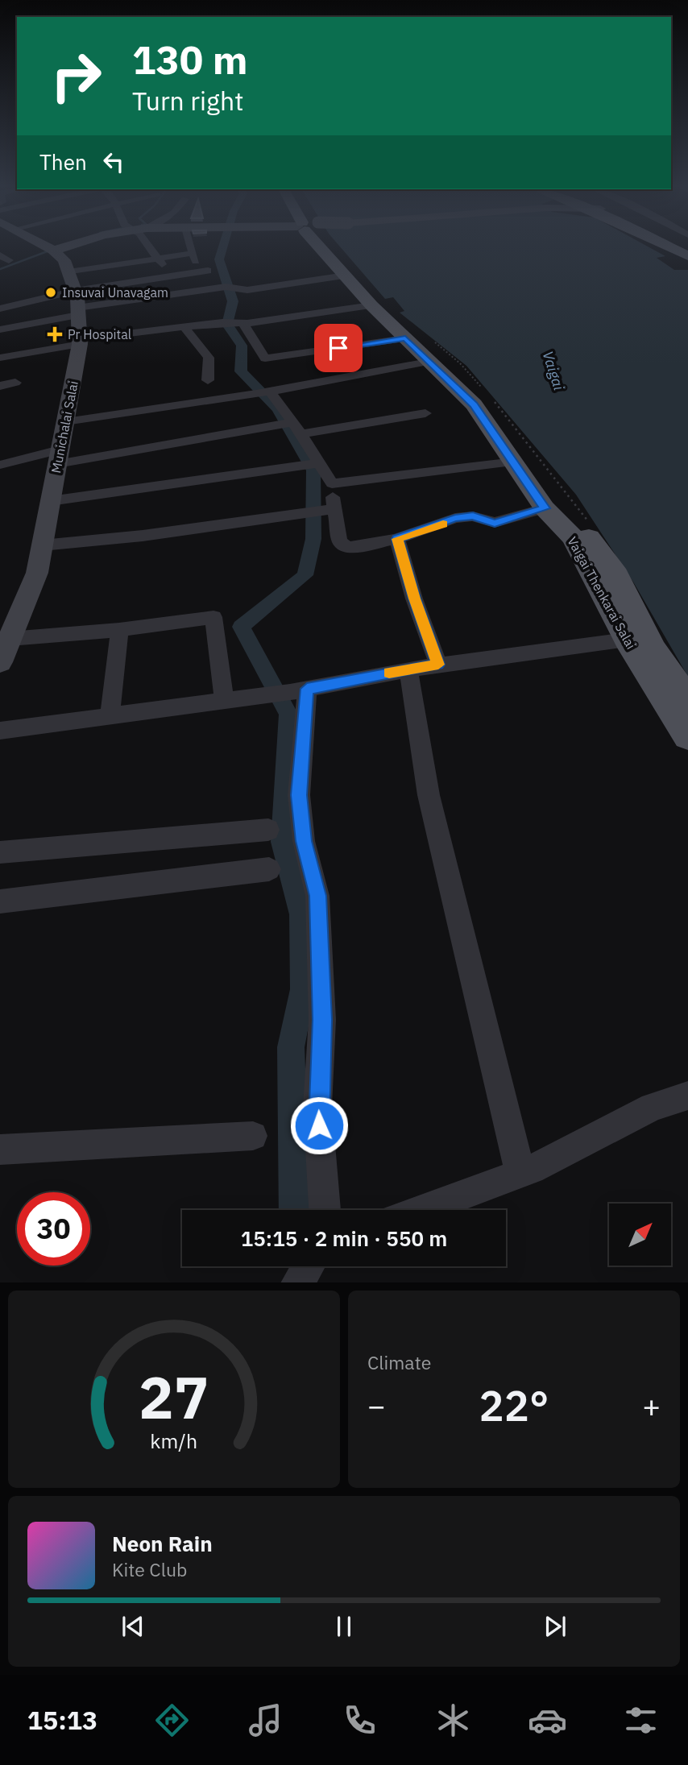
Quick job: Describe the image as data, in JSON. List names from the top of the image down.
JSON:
{
  "streets": {
    "main road": ["Munichalai Salai", "Vaigai Thenkarai Salai"]
  },
  "water": ["Vaigai"],
  "places": {
    "other": ["Insuvai Unavagam"],
    "health": ["Pr Hospital"]
  },
  "north": "top right",
  "page": {
    "turn": ["130 m", "Turn right"],
    "then": "Then",
    "limit": "30",
    "trip": "15:15 · 2 min · 550 m",
    "tile": "Climate",
    "heat": ["−", "22°", "+"],
    "song": ["Neon Rain", "Kite Club"],
    "tabs": "15:13",
    "gauge": ["27", "km/h"]
  }
}
